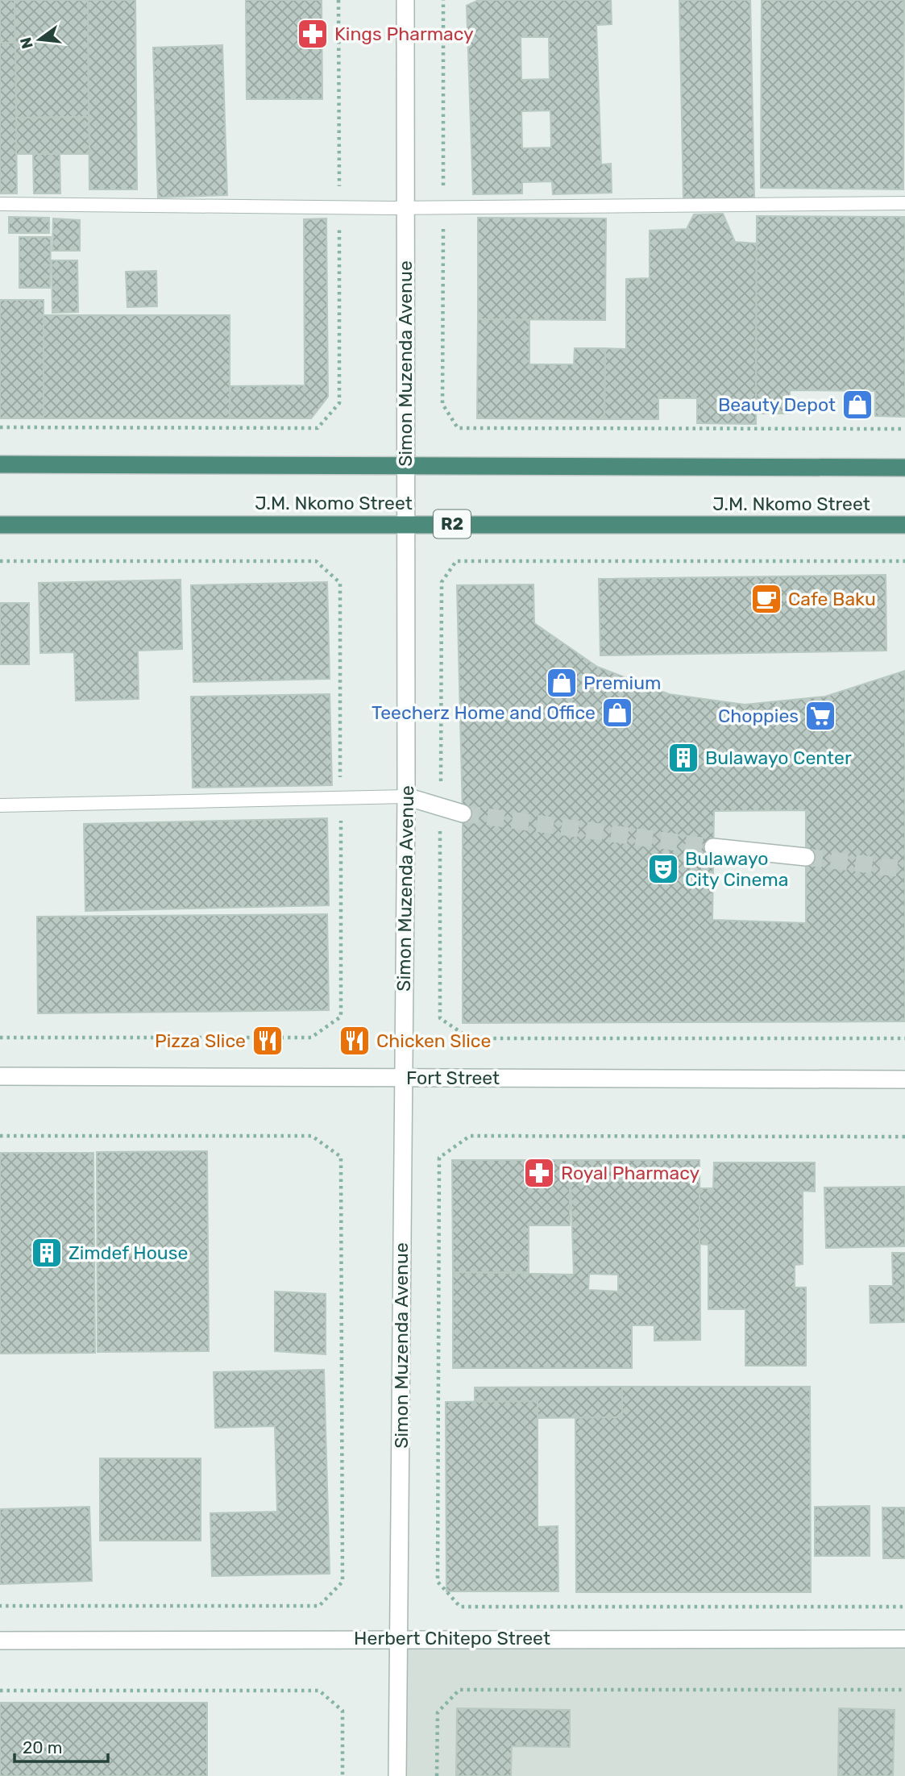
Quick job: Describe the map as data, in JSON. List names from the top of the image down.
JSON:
{
  "streets": {
    "highway": ["J.M. Nkomo Street", "R2"],
    "street": ["Simon Muzenda Avenue", "Fort Street", "Herbert Chitepo Street"]
  },
  "crossings": [
    ["Simon Muzenda Avenue", "J.M. Nkomo Street"],
    ["Simon Muzenda Avenue", "Fort Street"],
    ["Simon Muzenda Avenue", "Herbert Chitepo Street"]
  ],
  "places": {
    "pharmacy": ["Kings Pharmacy", "Royal Pharmacy"],
    "shop": ["Beauty Depot", "Premium", "Teecherz Home and Office"],
    "cafe": ["Cafe Baku"],
    "supermarket": ["Choppies"],
    "building": ["Bulawayo Center", "Zimdef House"],
    "theatre": ["Bulawayo City Cinema"],
    "restaurant": ["Pizza Slice", "Chicken Slice"]
  },
  "scale_bar": "20 m",
  "north": "left"
}
